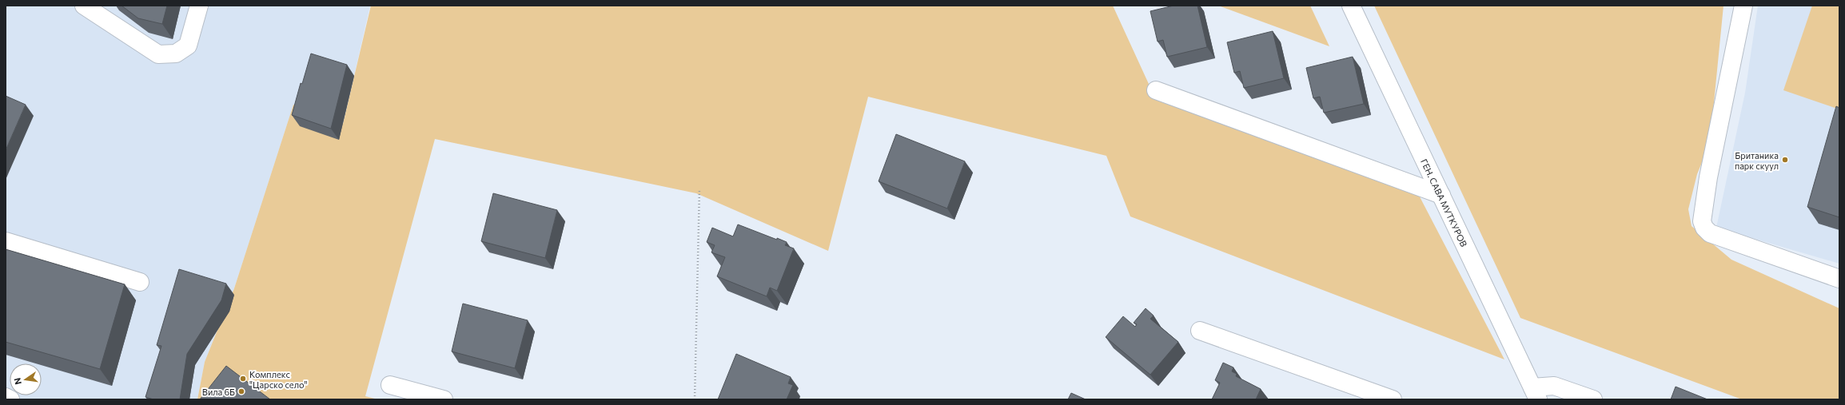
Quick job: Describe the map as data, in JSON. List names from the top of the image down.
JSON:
{
  "streets": {
    "street": ["ГЕН. САВА МУТКУРОВ"]
  },
  "places": ["Британика парк скуул", "Комплекс \"Царско село\"", "Вила 6Б"],
  "north": "left"
}
